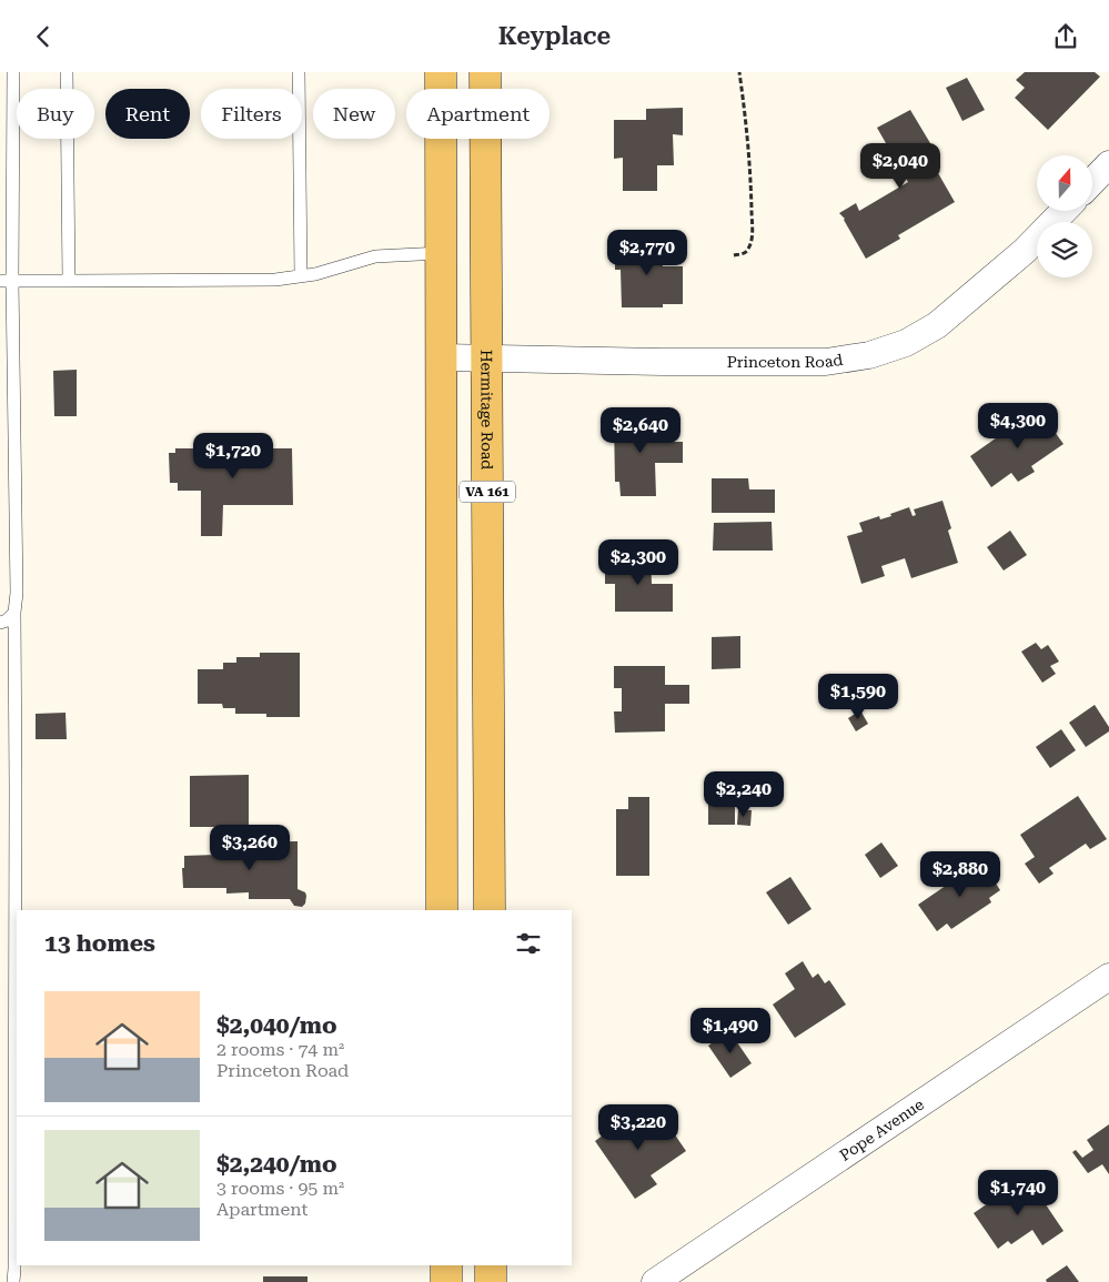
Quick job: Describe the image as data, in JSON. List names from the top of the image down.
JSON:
{
  "streets": {
    "main road": ["Hermitage Road", "VA 161"],
    "street": ["Princeton Road", "Pope Avenue"]
  },
  "crossings": [
    ["Princeton Road", "Hermitage Road"],
    ["Princeton Road", "VA 161"]
  ],
  "north": "top",
  "page": {
    "header": "Keyplace",
    "chip": [
      "Buy",
      "Rent",
      "Filters",
      "New",
      "Apartment"
    ],
    "price": [
      "$2,040",
      "$2,770",
      "$4,300",
      "$2,640",
      "$1,720",
      "$2,300",
      "$1,590",
      "$2,240",
      "$3,260",
      "$2,880",
      "$1,490",
      "$3,220",
      "$1,740"
    ],
    "heading": "13 homes",
    "list": [
      {
        "name": "$2,040/mo",
        "note": "2 rooms · 74 m² · Princeton Road"
      },
      {
        "name": "$2,240/mo",
        "note": "3 rooms · 95 m² · Apartment"
      }
    ]
  }
}
